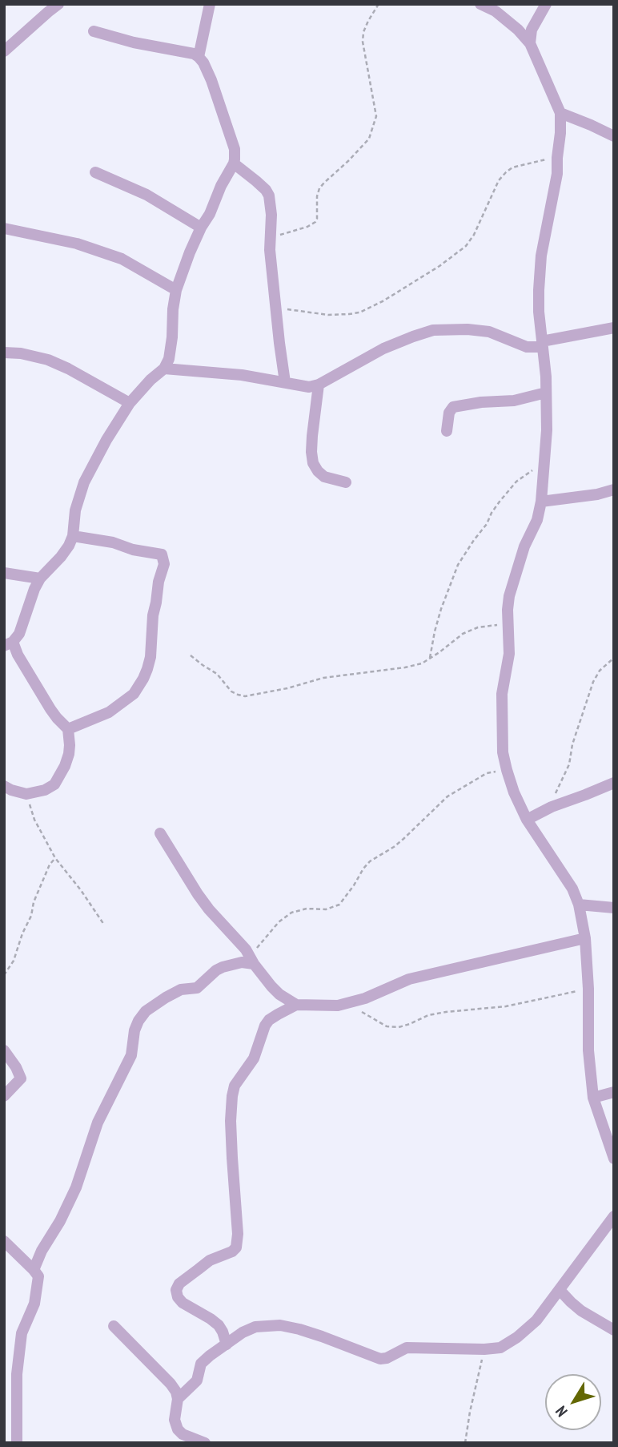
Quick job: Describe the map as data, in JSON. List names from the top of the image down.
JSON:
{
  "north": "bottom left"
}
